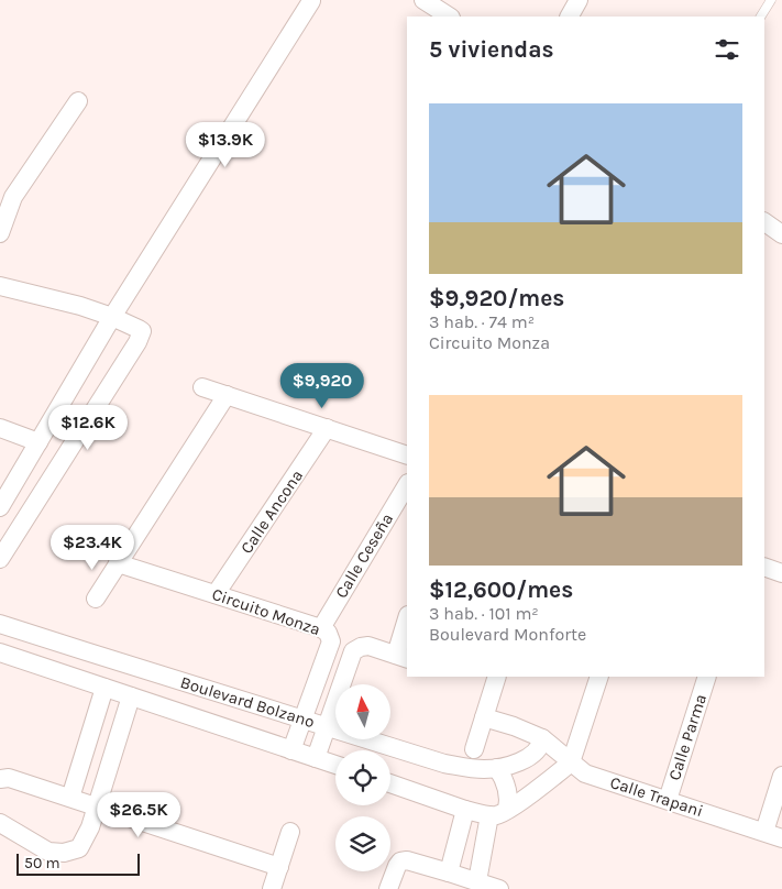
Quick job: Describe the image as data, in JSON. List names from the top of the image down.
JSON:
{
  "streets": {
    "street": [
      "Calle Ancona",
      "Calle Ceseña",
      "Circuito Monza",
      "Boulevard Bolzano",
      "Calle Parma",
      "Calle Trapani"
    ]
  },
  "crossings": [
    ["Calle Ancona", "Circuito Monza"],
    ["Calle Ceseña", "Circuito Monza"],
    ["Circuito Monza", "Boulevard Bolzano"],
    ["Boulevard Bolzano", "Calle Trapani"],
    ["Calle Parma", "Calle Trapani"]
  ],
  "scale_bar": "50 m",
  "north": "top",
  "page": {
    "heading": "5 viviendas",
    "list": [
      {
        "name": "$9,920/mes",
        "note": "3 hab. · 74 m² · Circuito Monza"
      },
      {
        "name": "$12,600/mes",
        "note": "3 hab. · 101 m² · Boulevard Monforte"
      }
    ],
    "price": [
      "$13.9K",
      "$9,920",
      "$12.6K",
      "$23.4K",
      "$26.5K"
    ],
    "scale": "50 m"
  }
}
